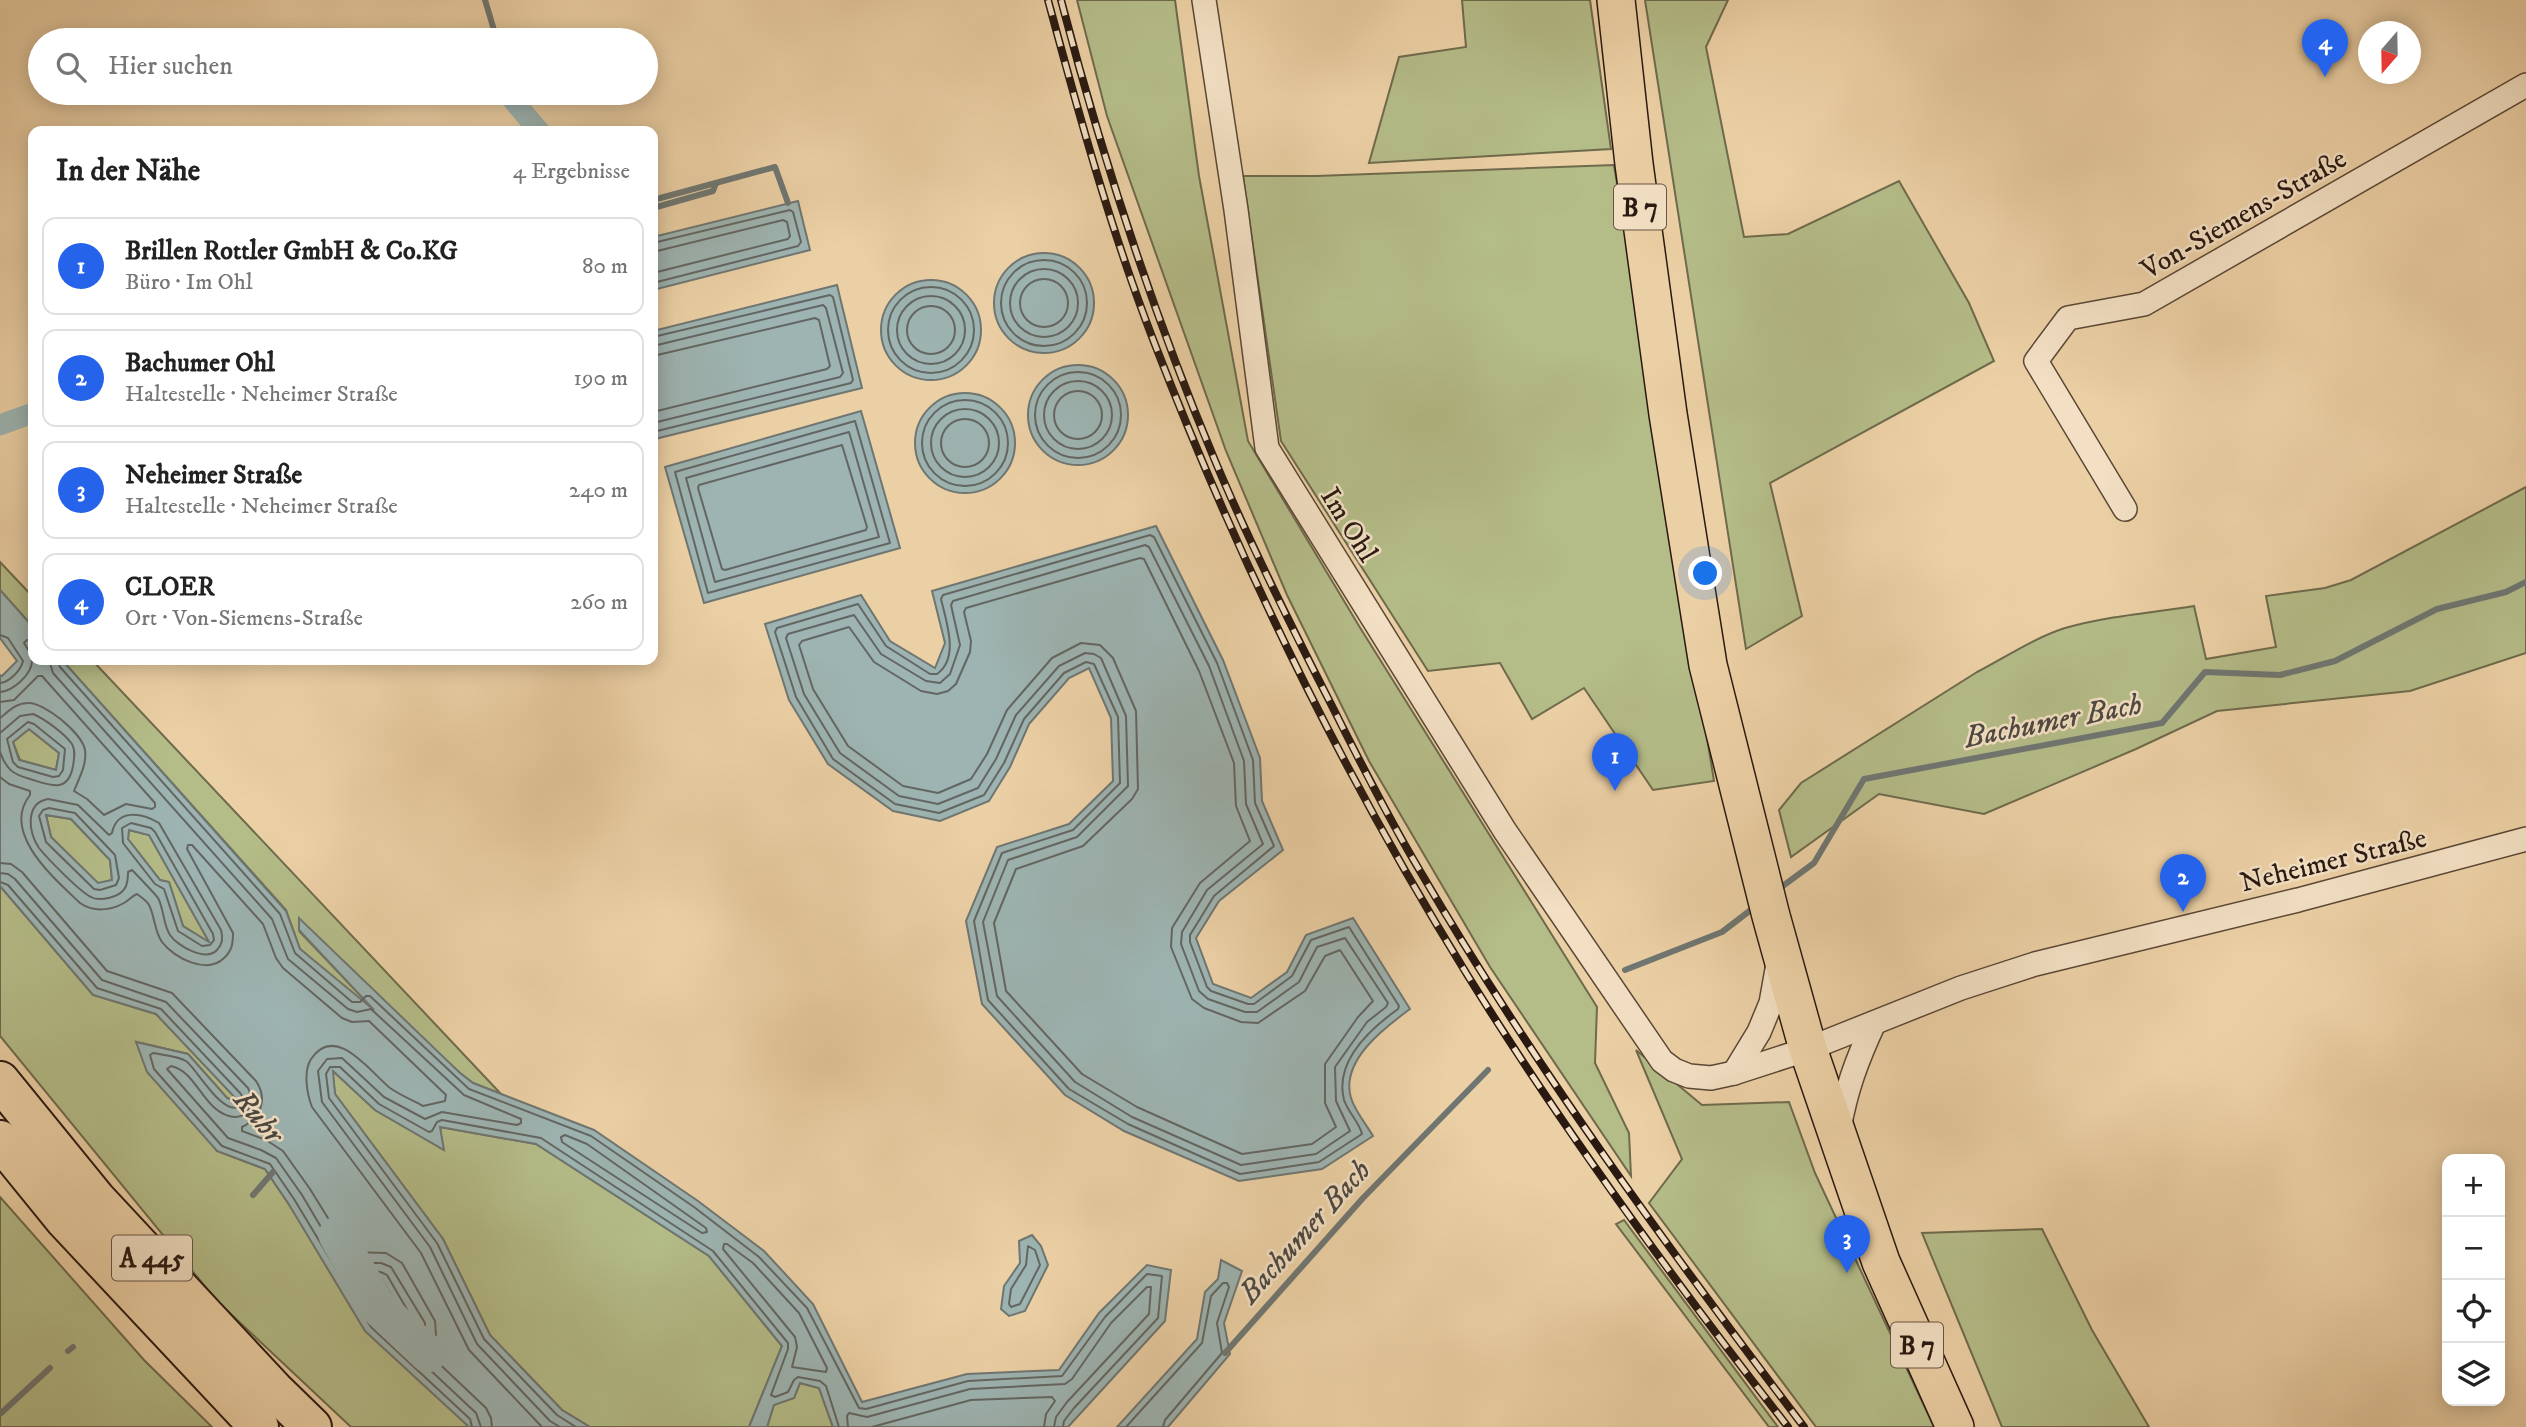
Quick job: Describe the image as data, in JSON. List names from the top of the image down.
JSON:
{
  "streets": {
    "highway": ["A 445"],
    "main road": ["B 7"],
    "street": ["Von-Siemens-Straße", "Im Ohl", "Neheimer Straße"]
  },
  "crossings": [
    ["B 7", "Neheimer Straße"],
    ["Im Ohl", "Neheimer Straße"]
  ],
  "water": ["Bachumer Bach", "Ruhr"],
  "north": "bottom",
  "page": {
    "pins": [
      "4",
      "1",
      "2",
      "3"
    ],
    "search": "Hier suchen",
    "heading": ["In der Nähe", "4 Ergebnisse"],
    "list": [
      {
        "mark": "1",
        "name": "Brillen Rottler GmbH & Co.KG",
        "note": "Büro · Im Ohl",
        "value": "80 m"
      },
      {
        "mark": "2",
        "name": "Bachumer Ohl",
        "note": "Haltestelle · Neheimer Straße",
        "value": "190 m"
      },
      {
        "mark": "3",
        "name": "Neheimer Straße",
        "note": "Haltestelle · Neheimer Straße",
        "value": "240 m"
      },
      {
        "mark": "4",
        "name": "CLOER",
        "note": "Ort · Von-Siemens-Straße",
        "value": "260 m"
      }
    ],
    "map_buttons": ["+", "−"]
  }
}
